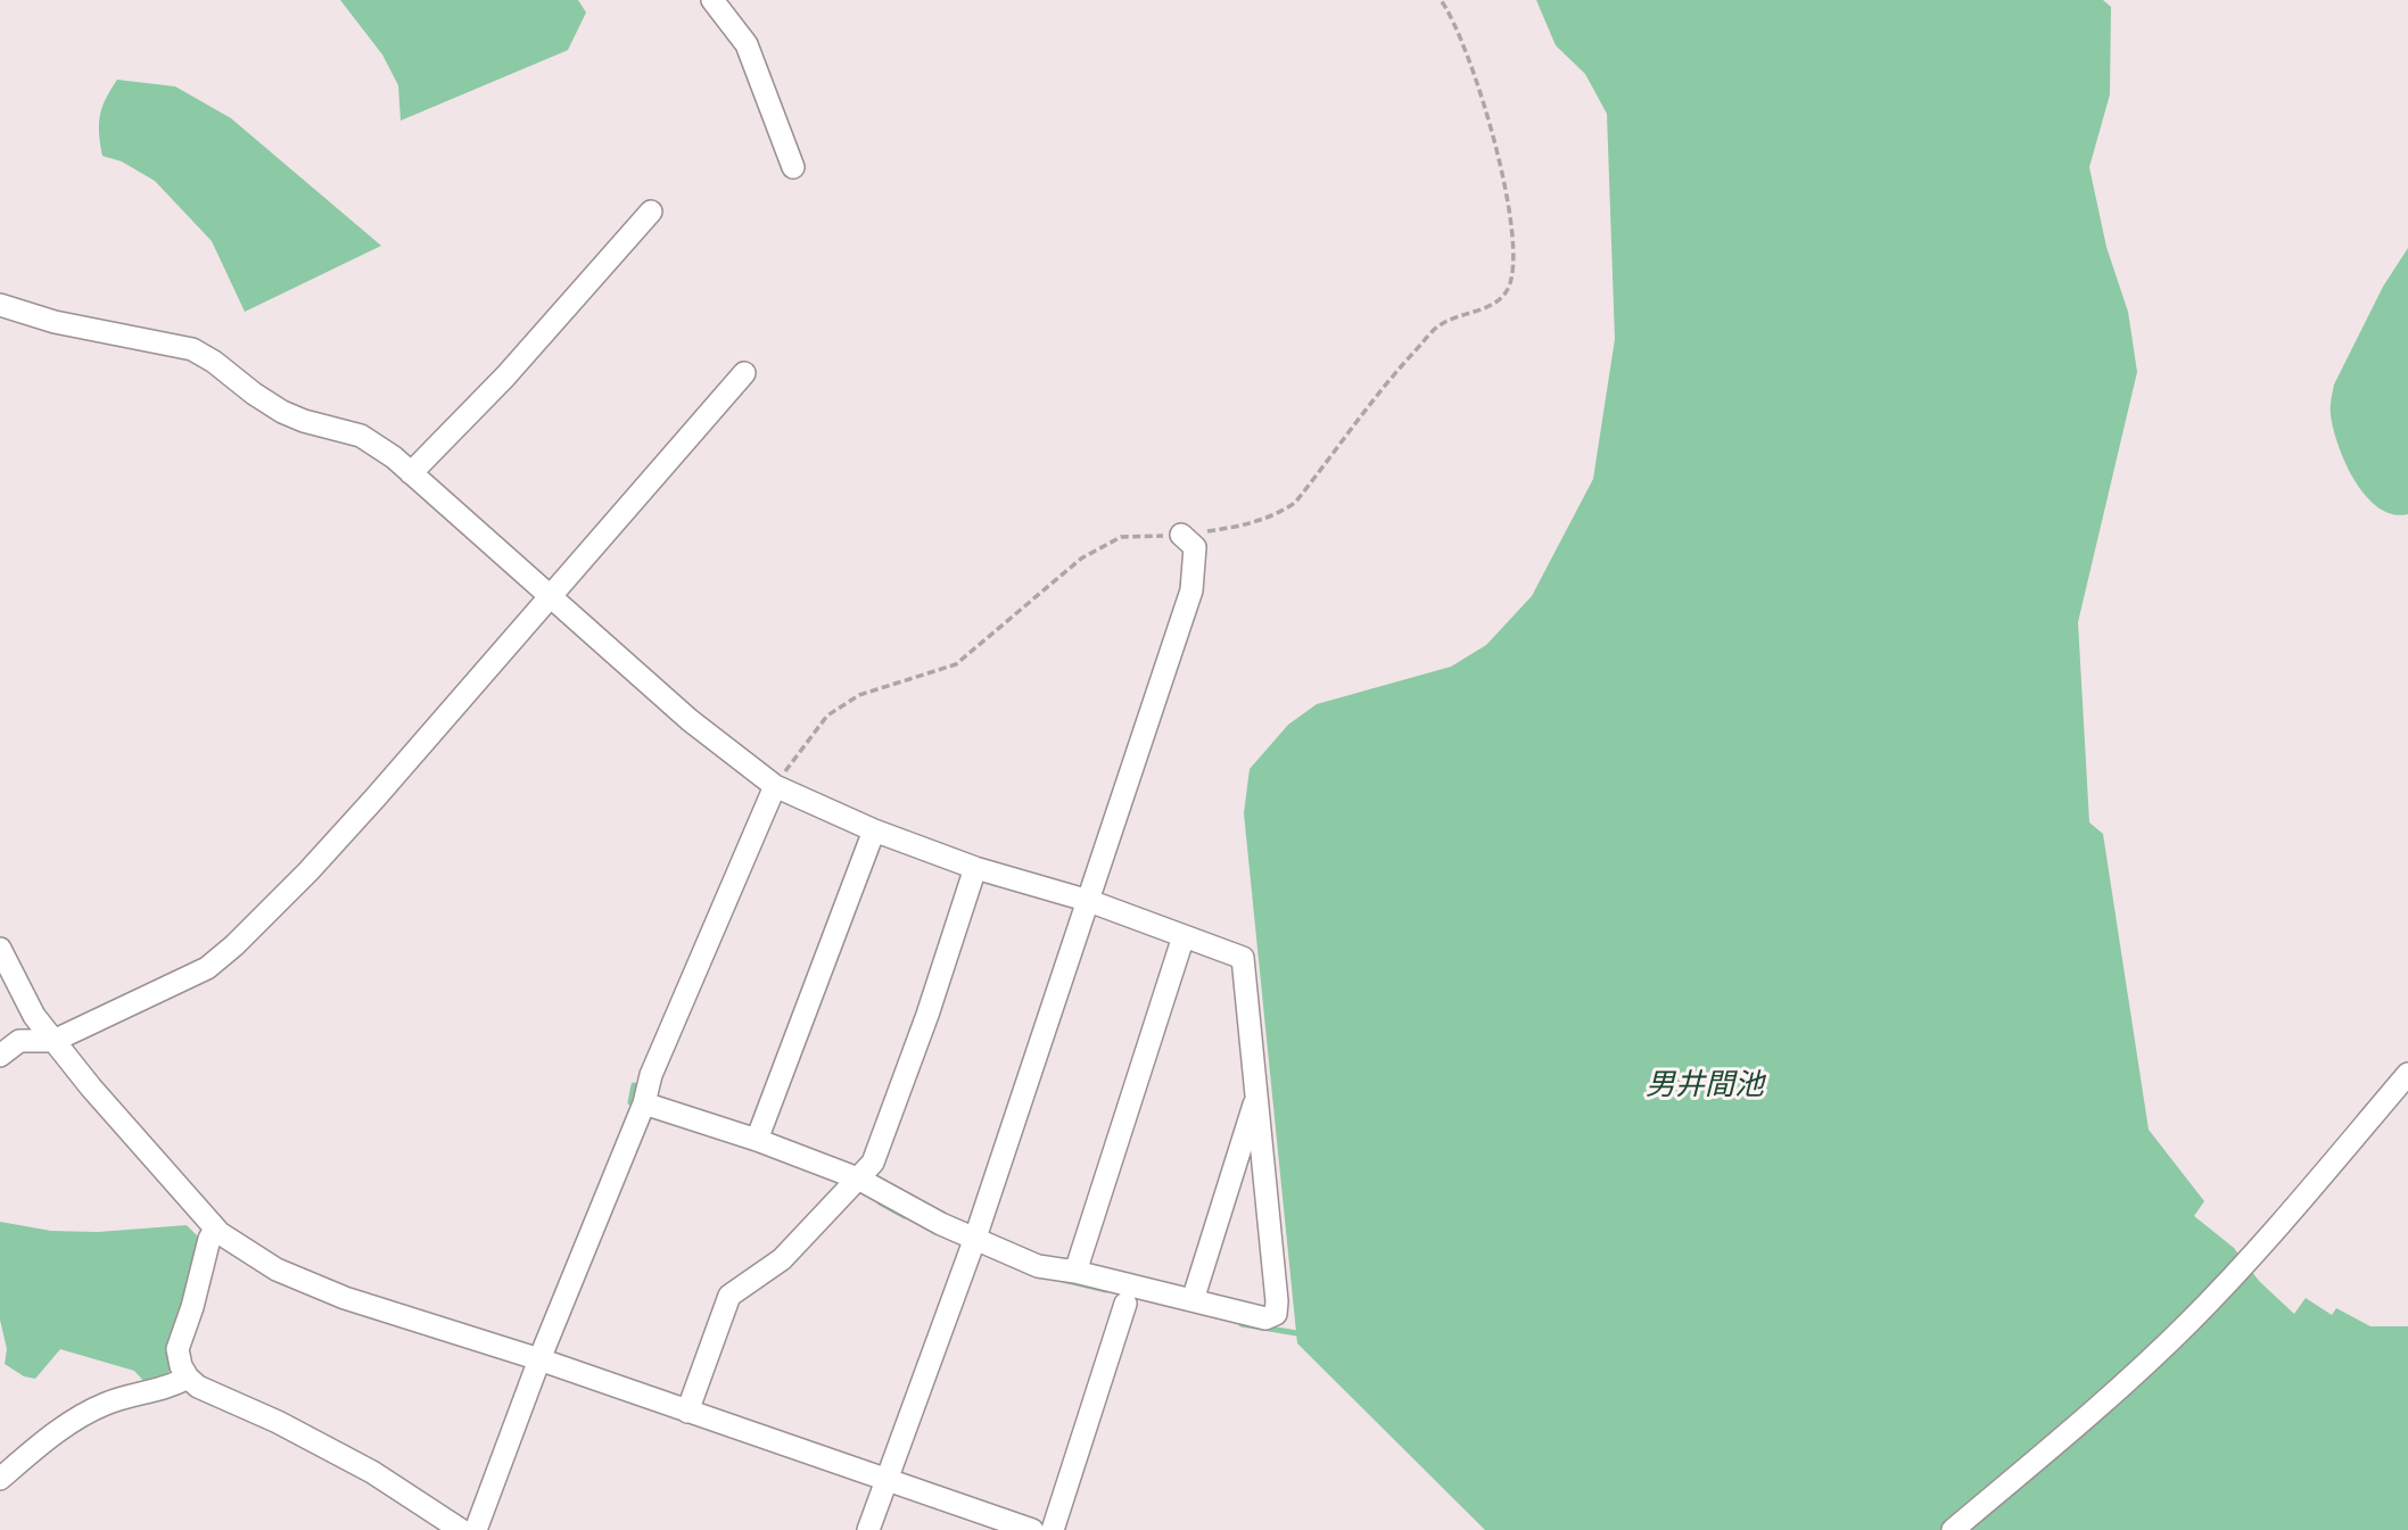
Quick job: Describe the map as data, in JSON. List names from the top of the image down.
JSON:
{
  "water": ["男井間池"]
}
